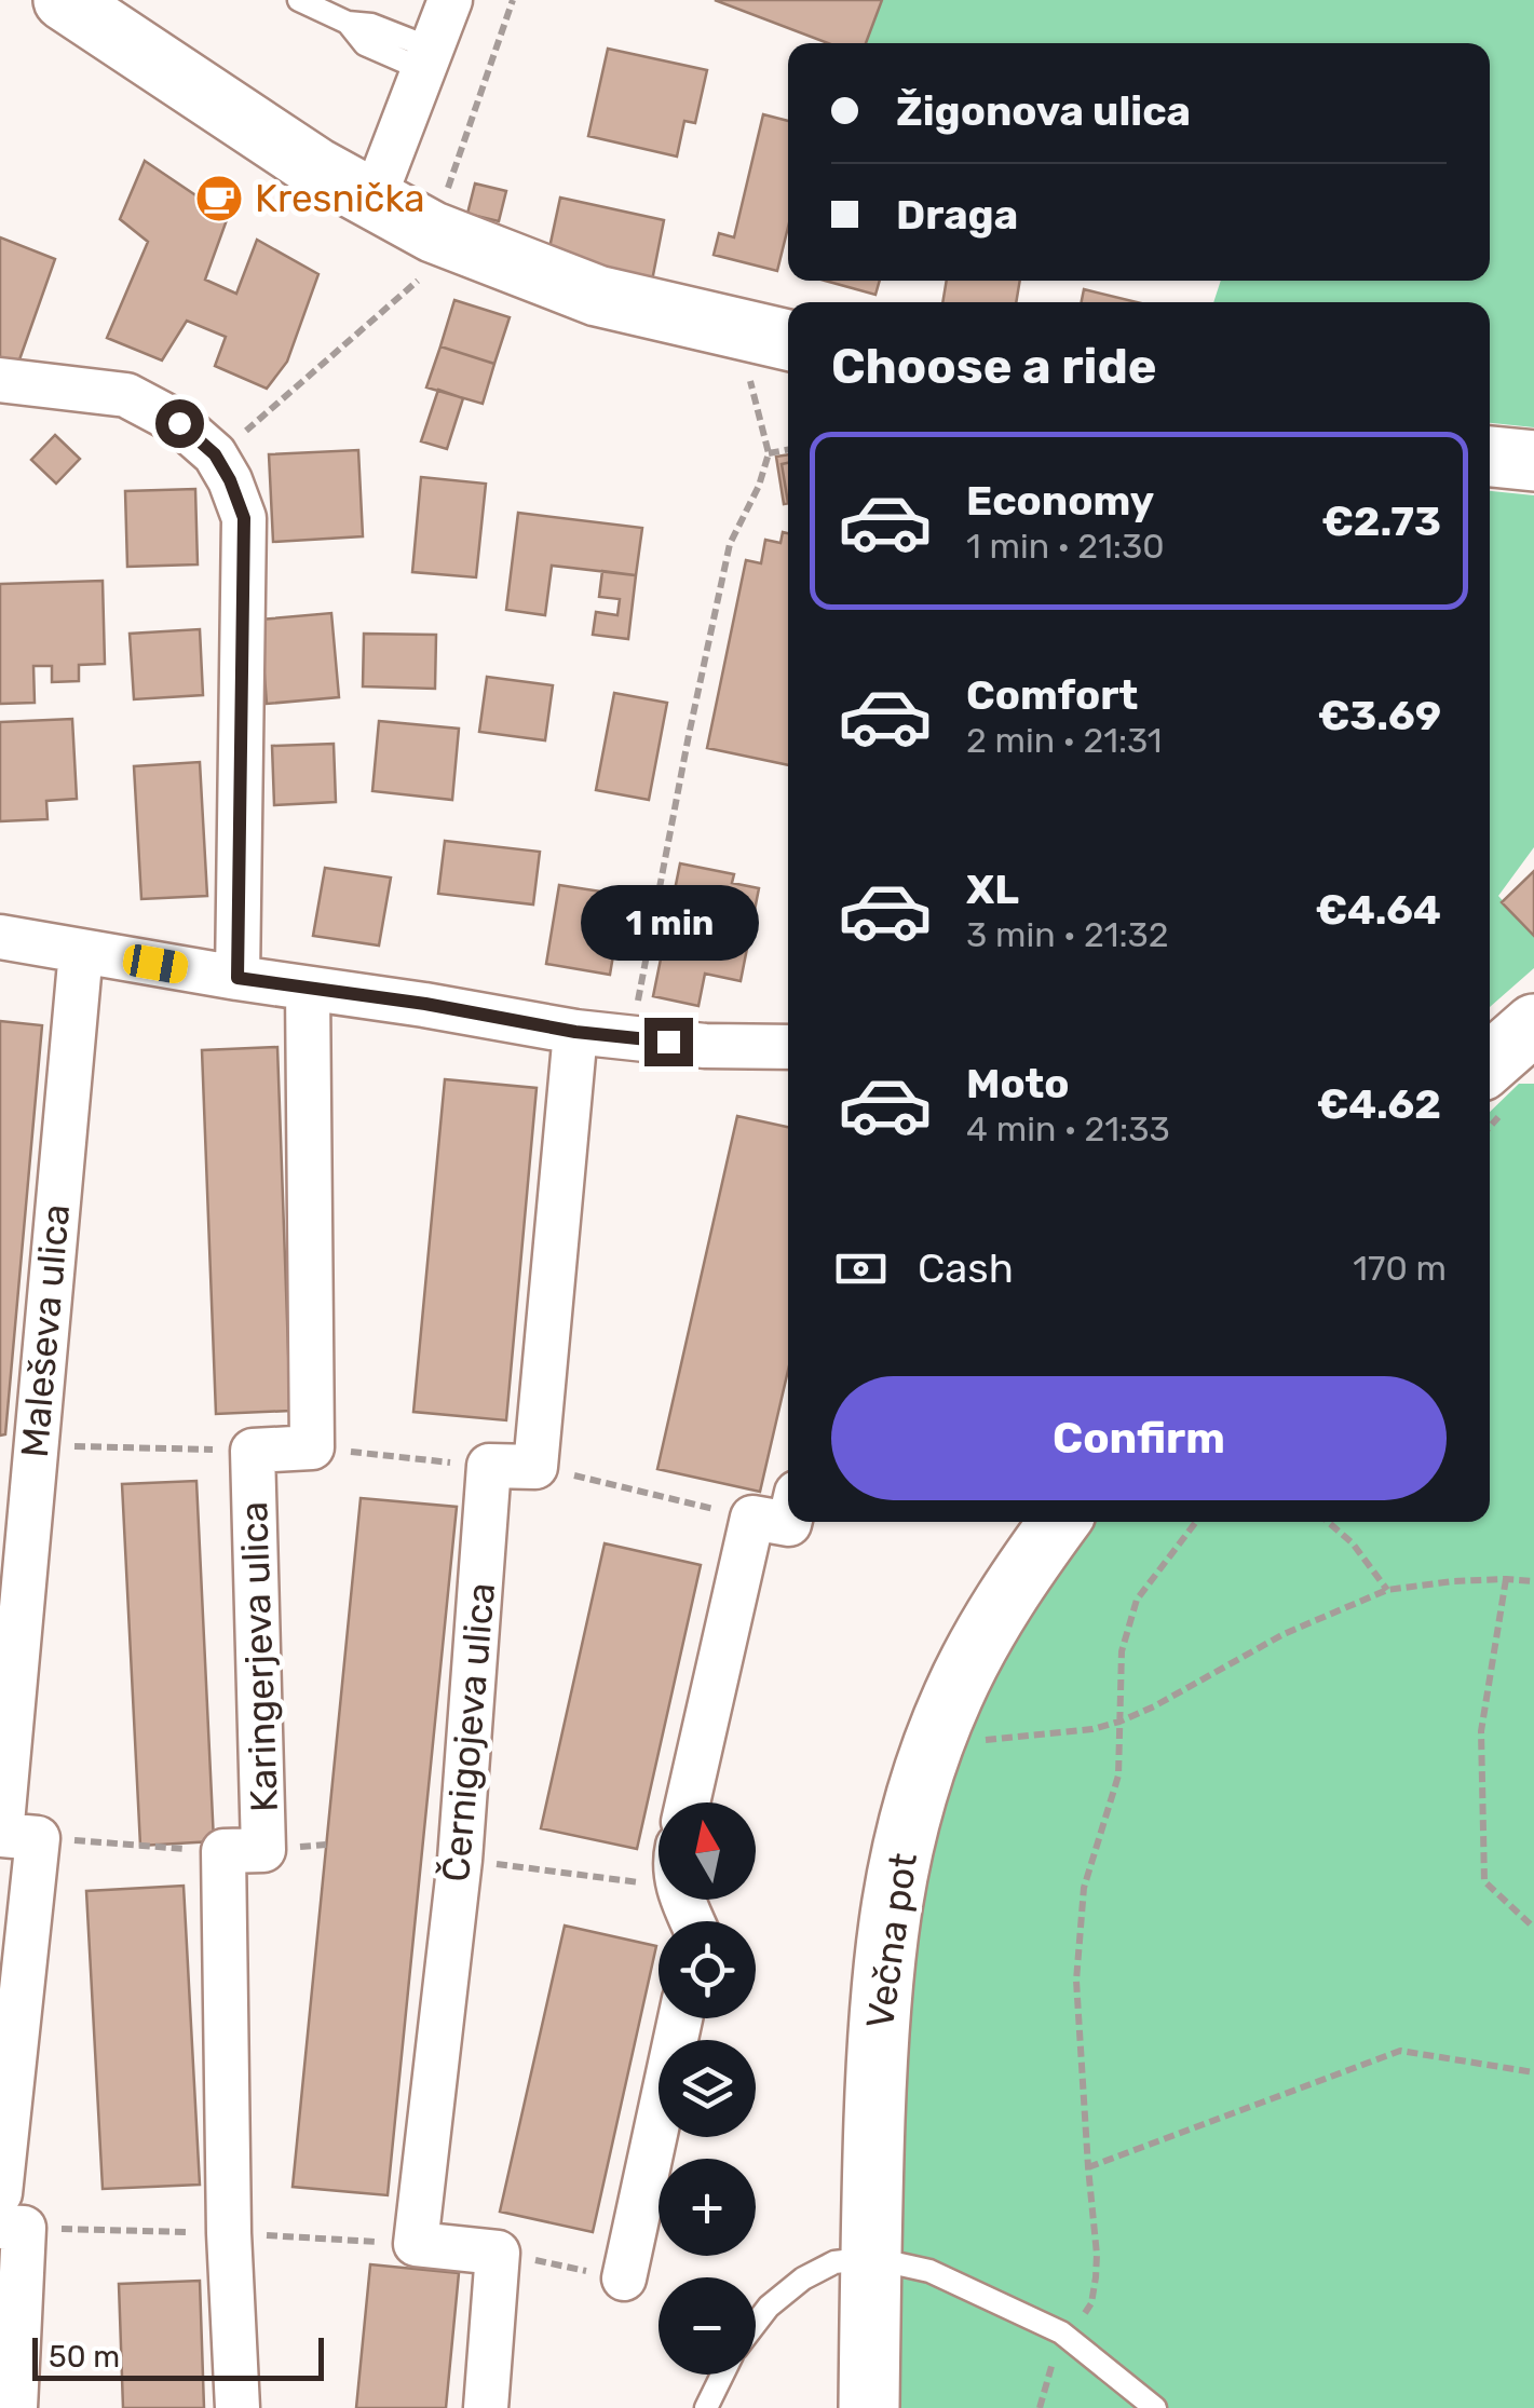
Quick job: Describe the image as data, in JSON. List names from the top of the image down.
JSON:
{
  "streets": {
    "main road": ["Večna pot"],
    "street": ["Maleševa ulica", "Karingerjeva ulica", "Černigojeva ulica"]
  },
  "places": {
    "cafe": ["Kresnička"]
  },
  "scale_bar": "50 m",
  "north": "top",
  "page": {
    "banner": ["Žigonova ulica", "Draga"],
    "heading": "Choose a ride",
    "list": [
      {
        "name": "Economy",
        "note": "1 min · 21:30",
        "value": "€2.73"
      },
      {
        "name": "Comfort",
        "note": "2 min · 21:31",
        "value": "€3.69"
      },
      {
        "name": "XL",
        "note": "3 min · 21:32",
        "value": "€4.64"
      },
      {
        "name": "Moto",
        "note": "4 min · 21:33",
        "value": "€4.62"
      }
    ],
    "bubble": "1 min",
    "pay": ["Cash", "170 m"],
    "buttons": "Confirm",
    "map_buttons": ["+", "−"],
    "scale": "50 m"
  }
}
